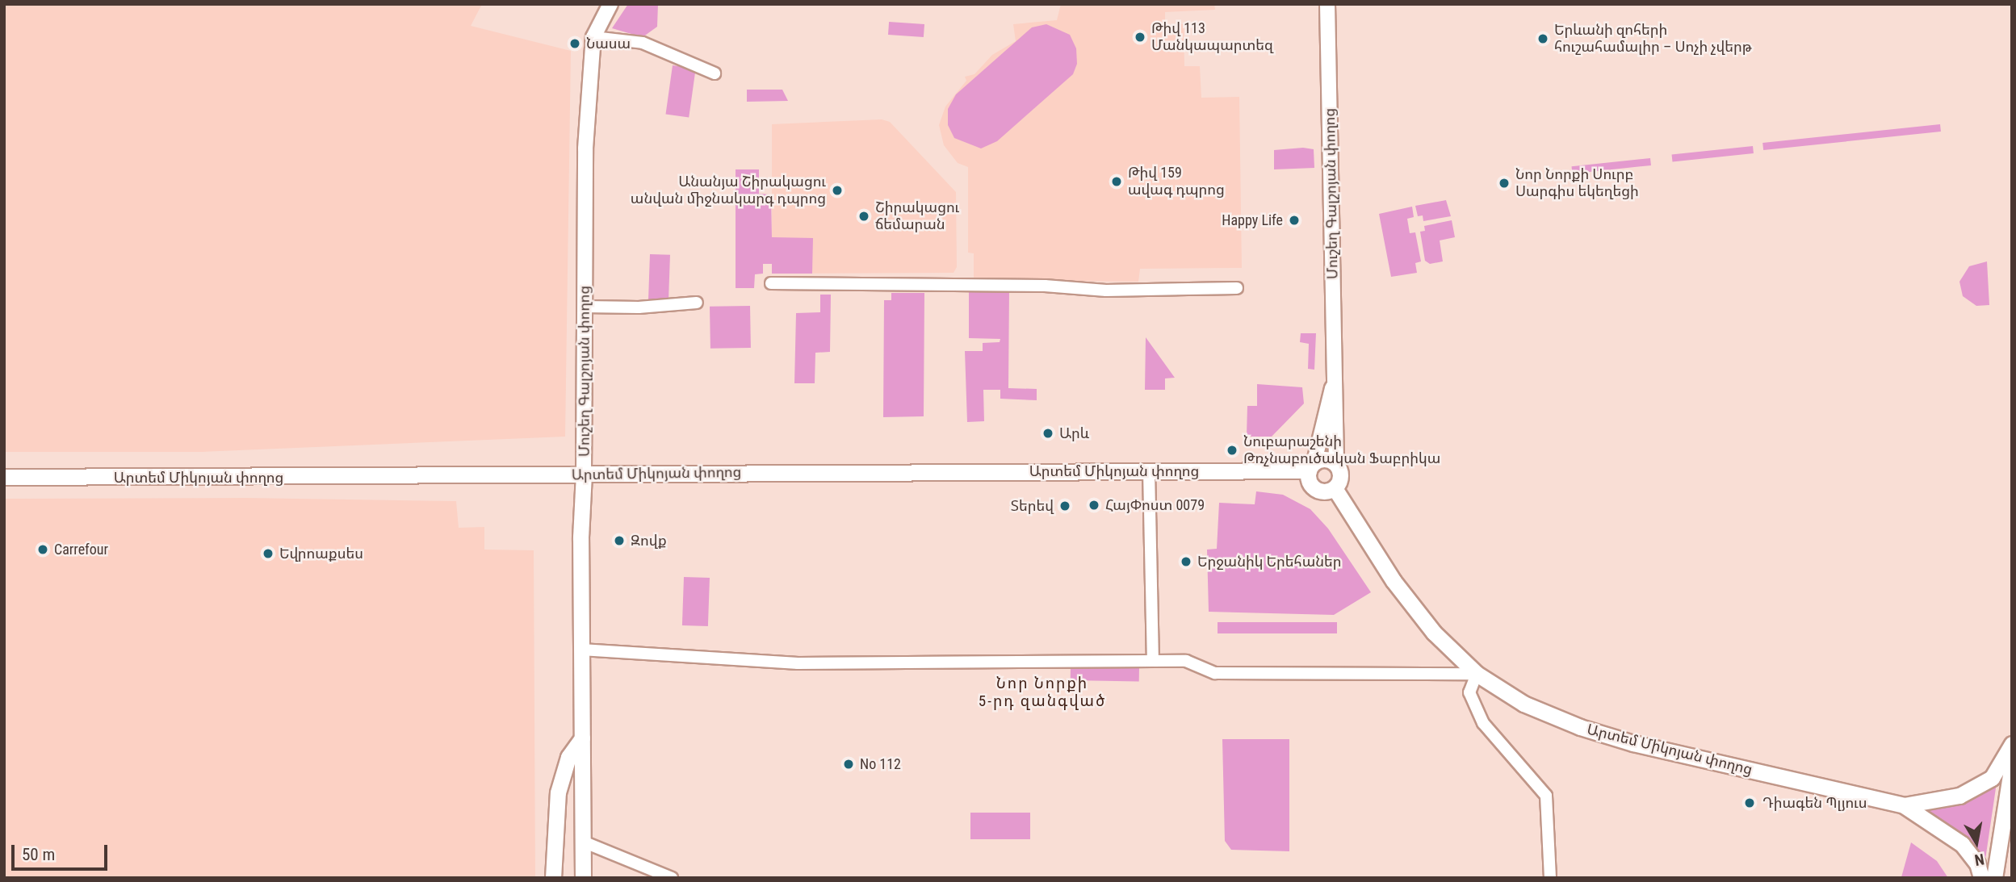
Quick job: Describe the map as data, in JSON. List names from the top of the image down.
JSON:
{
  "streets": {
    "main road": ["Մուշեղ Գալշոյան փողոց", "Արտեմ Միկոյան փողոց"]
  },
  "crossings": [
    ["Մուշեղ Գալշոյան փողոց", "Արտեմ Միկոյան փողոց"]
  ],
  "districts": ["Նոր Նորքի 5-րդ զանգված"],
  "places": [
    "Թիվ 113 Մանկապարտեզ",
    "Երևանի զոհերի հուշահամալիր – Սոչի չվերթ",
    "Նասա",
    "Թիվ 159 ավագ դպրոց",
    "Նոր Նորքի Սուրբ Սարգիս եկեղեցի",
    "Անանյա Շիրակացու անվան միջնակարգ դպրոց",
    "Շիրակացու ճեմարան",
    "Happy Life",
    "Արև",
    "Նուբարաշենի Թռչնաբուծական Ֆաբրիկա",
    "ՀայՓոստ 0079",
    "Տերեվ",
    "Զովք",
    "Carrefour",
    "Եվրոաքսես",
    "Երջանիկ Երեհաներ",
    "No 112",
    "Դիագեն Պլյուս"
  ],
  "scale_bar": "50 m",
  "north": "bottom"
}
